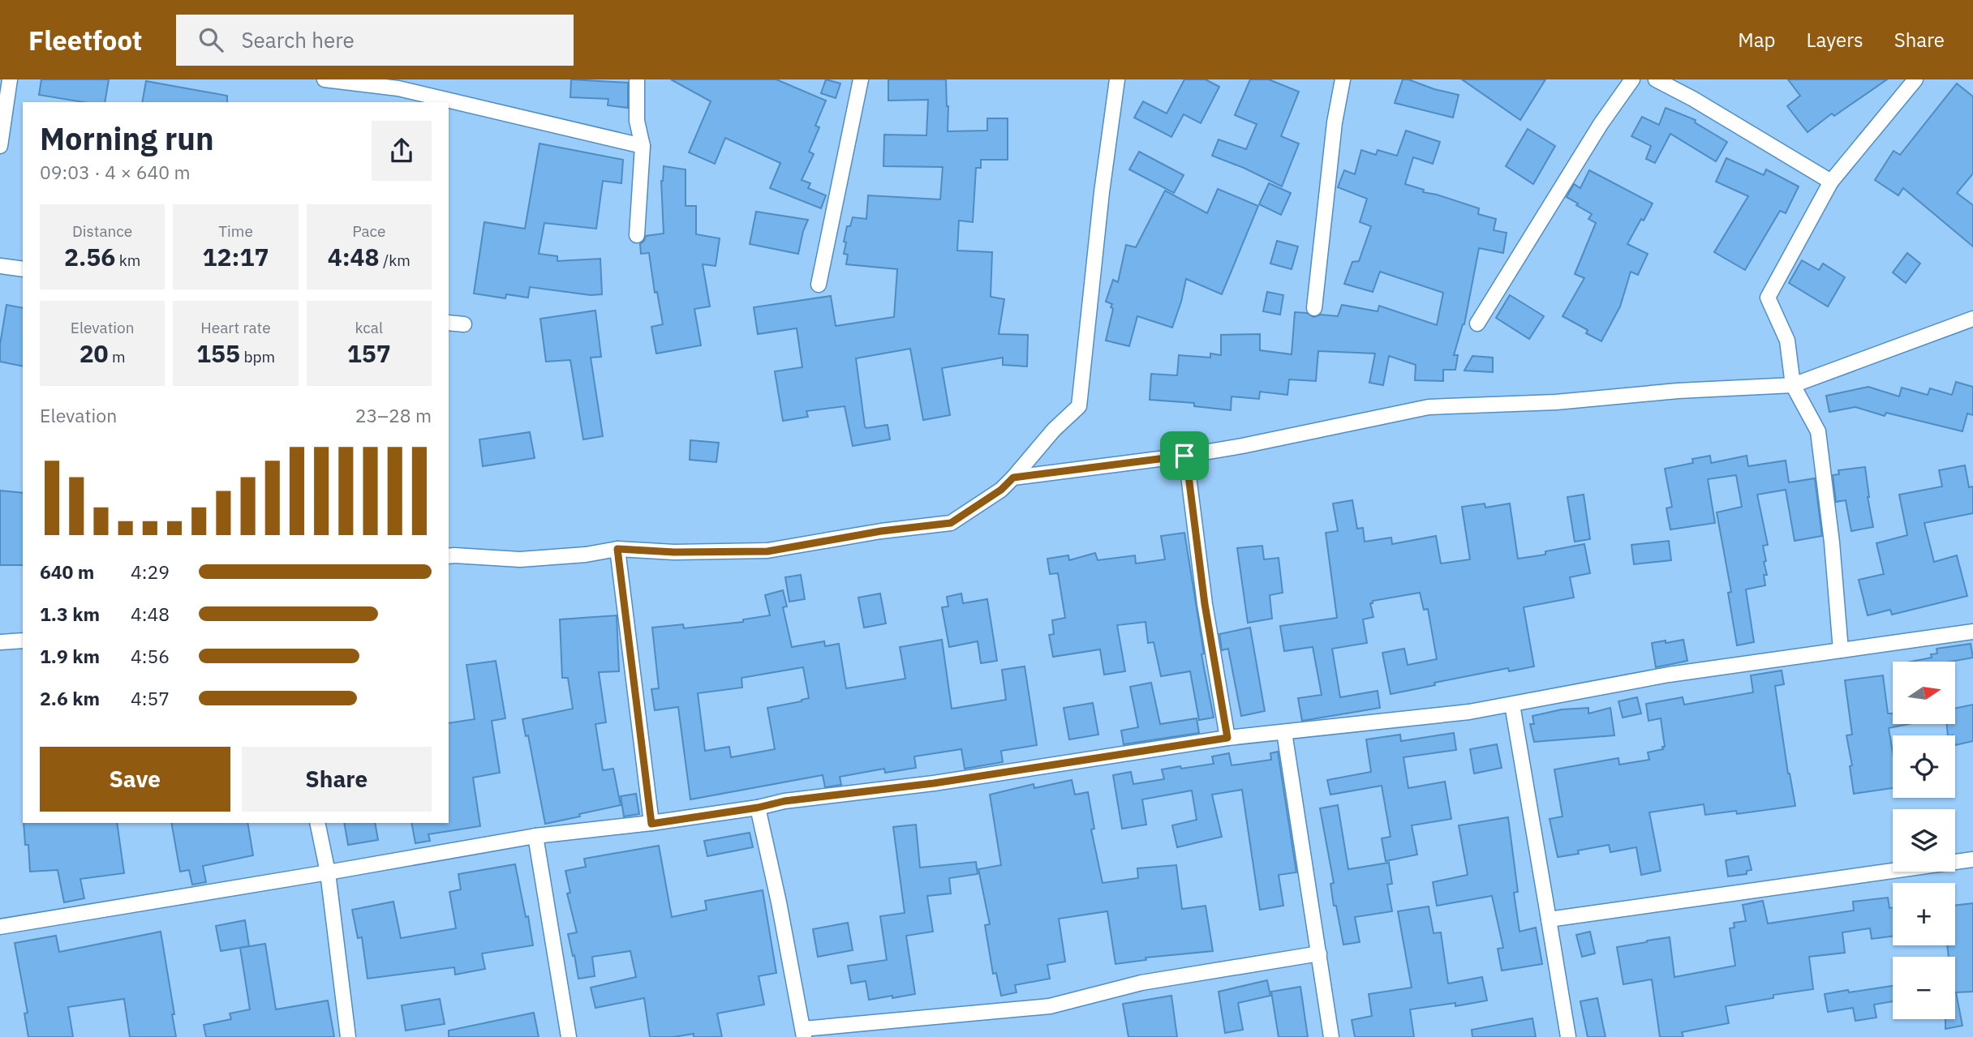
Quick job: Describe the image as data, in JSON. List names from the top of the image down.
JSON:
{
  "north": "right",
  "page": {
    "header": "Fleetfoot",
    "search": "Search here",
    "nav": ["Map", "Layers", "Share"],
    "heading": ["Morning run", "09:03 · 4 × 640 m"],
    "stats": [
      ["Distance", "2.56 km"],
      ["Time", "12:17"],
      ["Pace", "4:48 /km"],
      ["Elevation", "20 m"],
      ["Heart rate", "155 bpm"],
      ["kcal", "157"]
    ],
    "chart": ["Elevation", "23–28 m"],
    "list": [
      {
        "name": "640 m",
        "note": "4:29"
      },
      {
        "name": "1.3 km",
        "note": "4:48"
      },
      {
        "name": "1.9 km",
        "note": "4:56"
      },
      {
        "name": "2.6 km",
        "note": "4:57"
      }
    ],
    "map_buttons": ["+", "−"],
    "buttons": ["Save", "Share"]
  }
}
